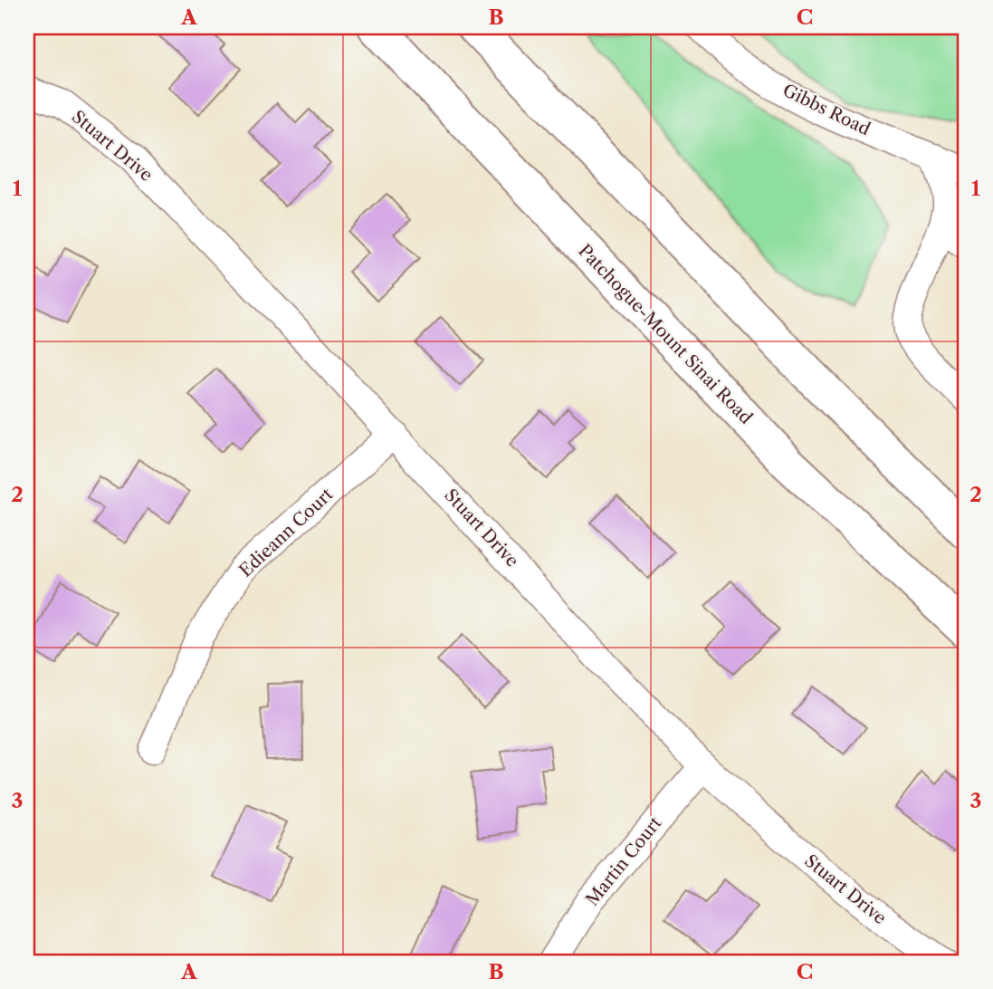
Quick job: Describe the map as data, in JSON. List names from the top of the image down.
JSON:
{
  "streets": {
    "highway": ["Patchogue-Mount Sinai Road"],
    "street": [
      "Gibbs Road",
      "Stuart Drive",
      "Edieann Court",
      "Martin Court"
    ]
  },
  "crossings": [
    ["Stuart Drive", "Edieann Court"],
    ["Stuart Drive", "Martin Court"]
  ],
  "grid": {
    "columns": ["A", "B", "C"],
    "rows": ["1", "2", "3"]
  }
}
